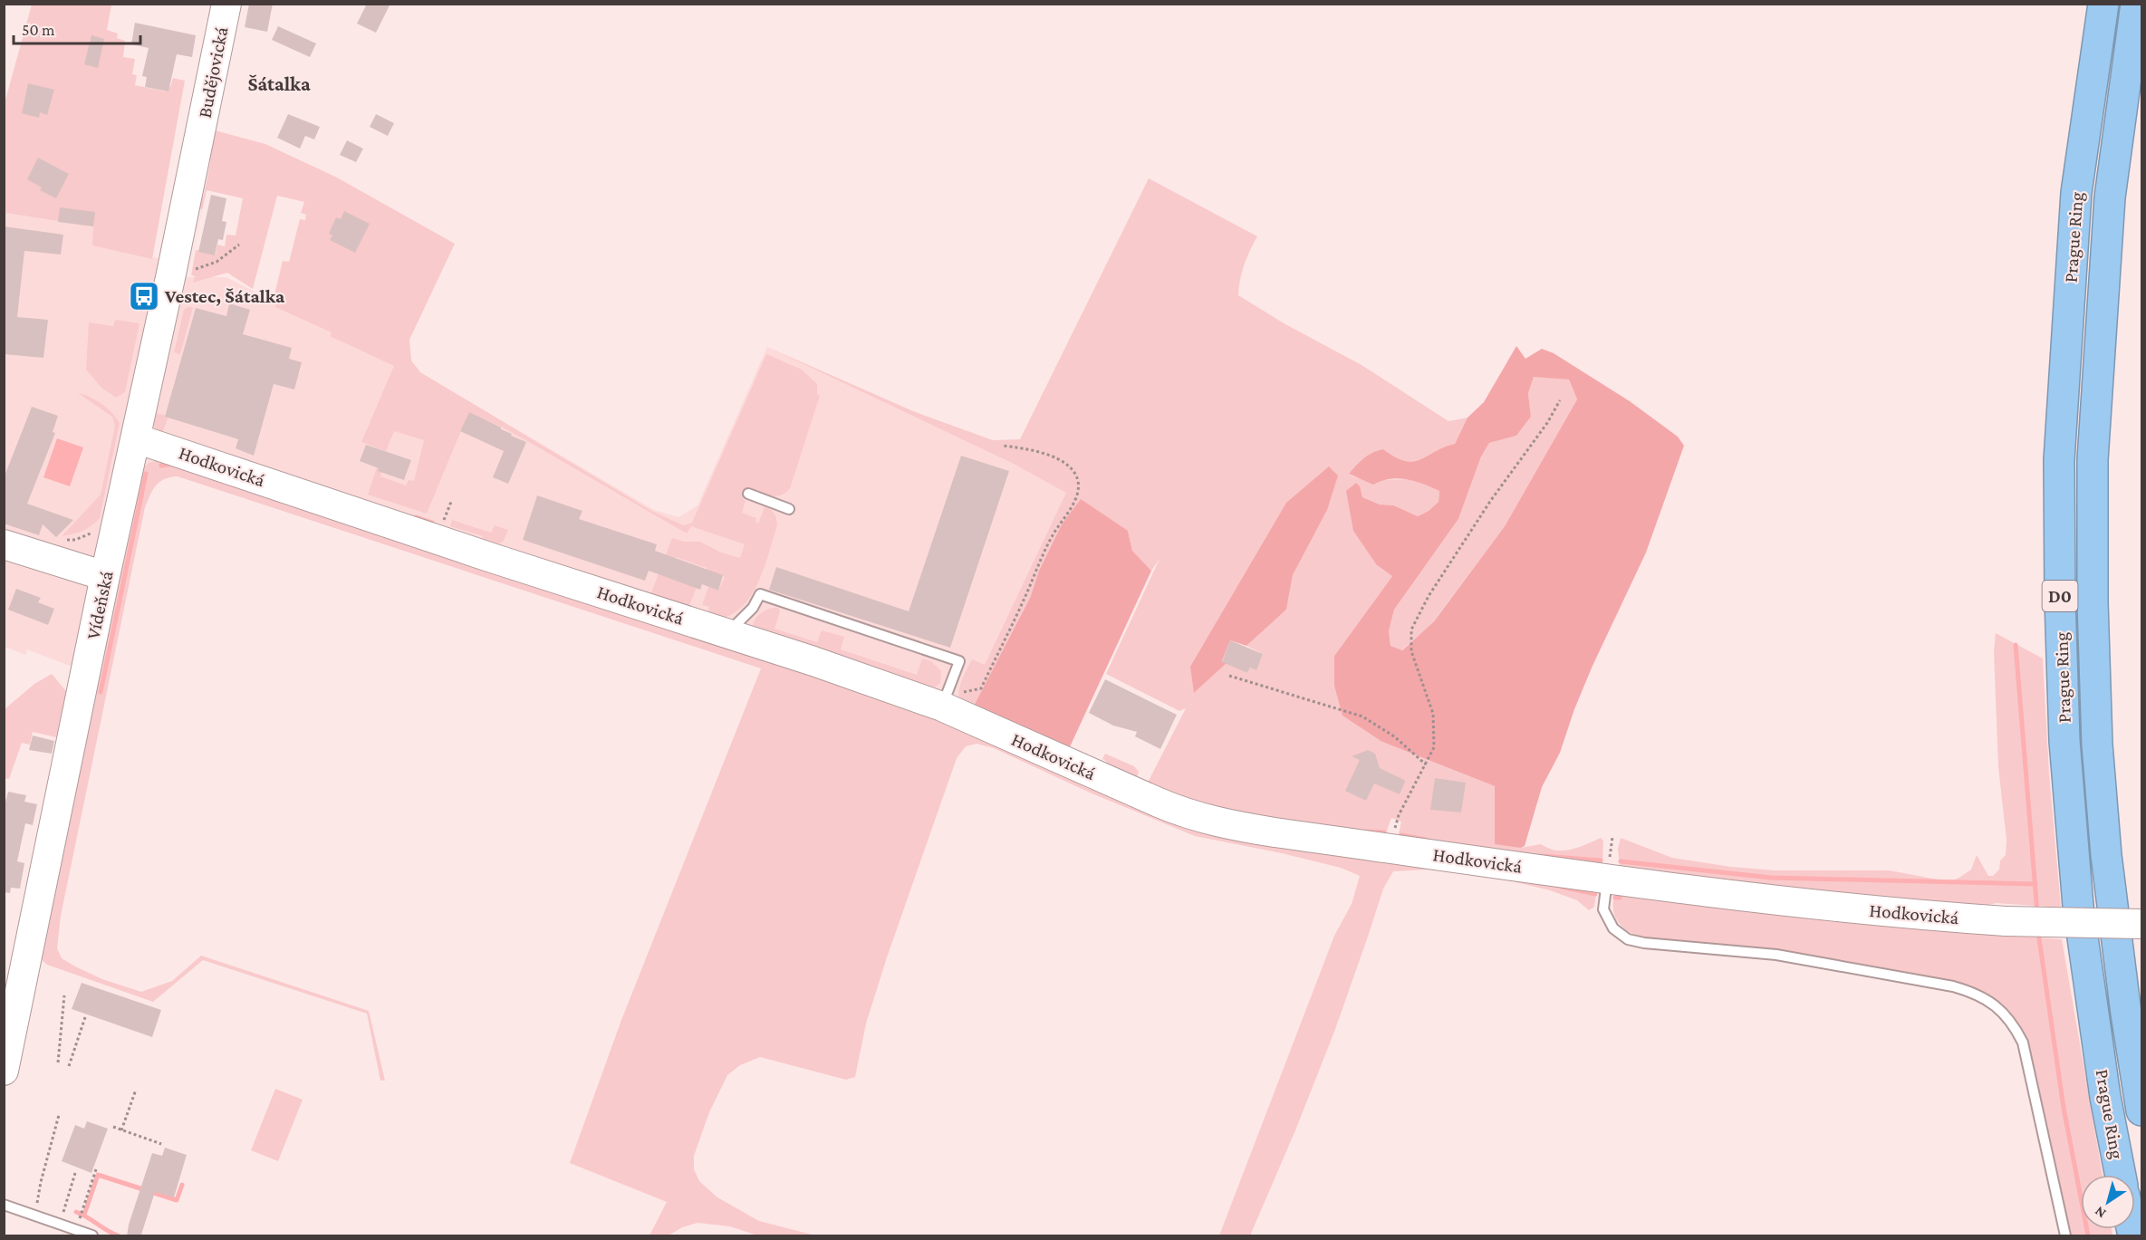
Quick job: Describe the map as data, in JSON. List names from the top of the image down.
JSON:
{
  "streets": {
    "highway": ["Prague Ring", "D0"],
    "street": ["Budějovická", "Hodkovická", "Vídeňská"]
  },
  "crossings": [
    ["Budějovická", "Vídeňská"],
    ["Hodkovická", "Vídeňská"]
  ],
  "districts": ["Šátalka"],
  "places": {
    "bus stop": ["Vestec, Šátalka"]
  },
  "scale_bar": "50 m",
  "north": "bottom left"
}
